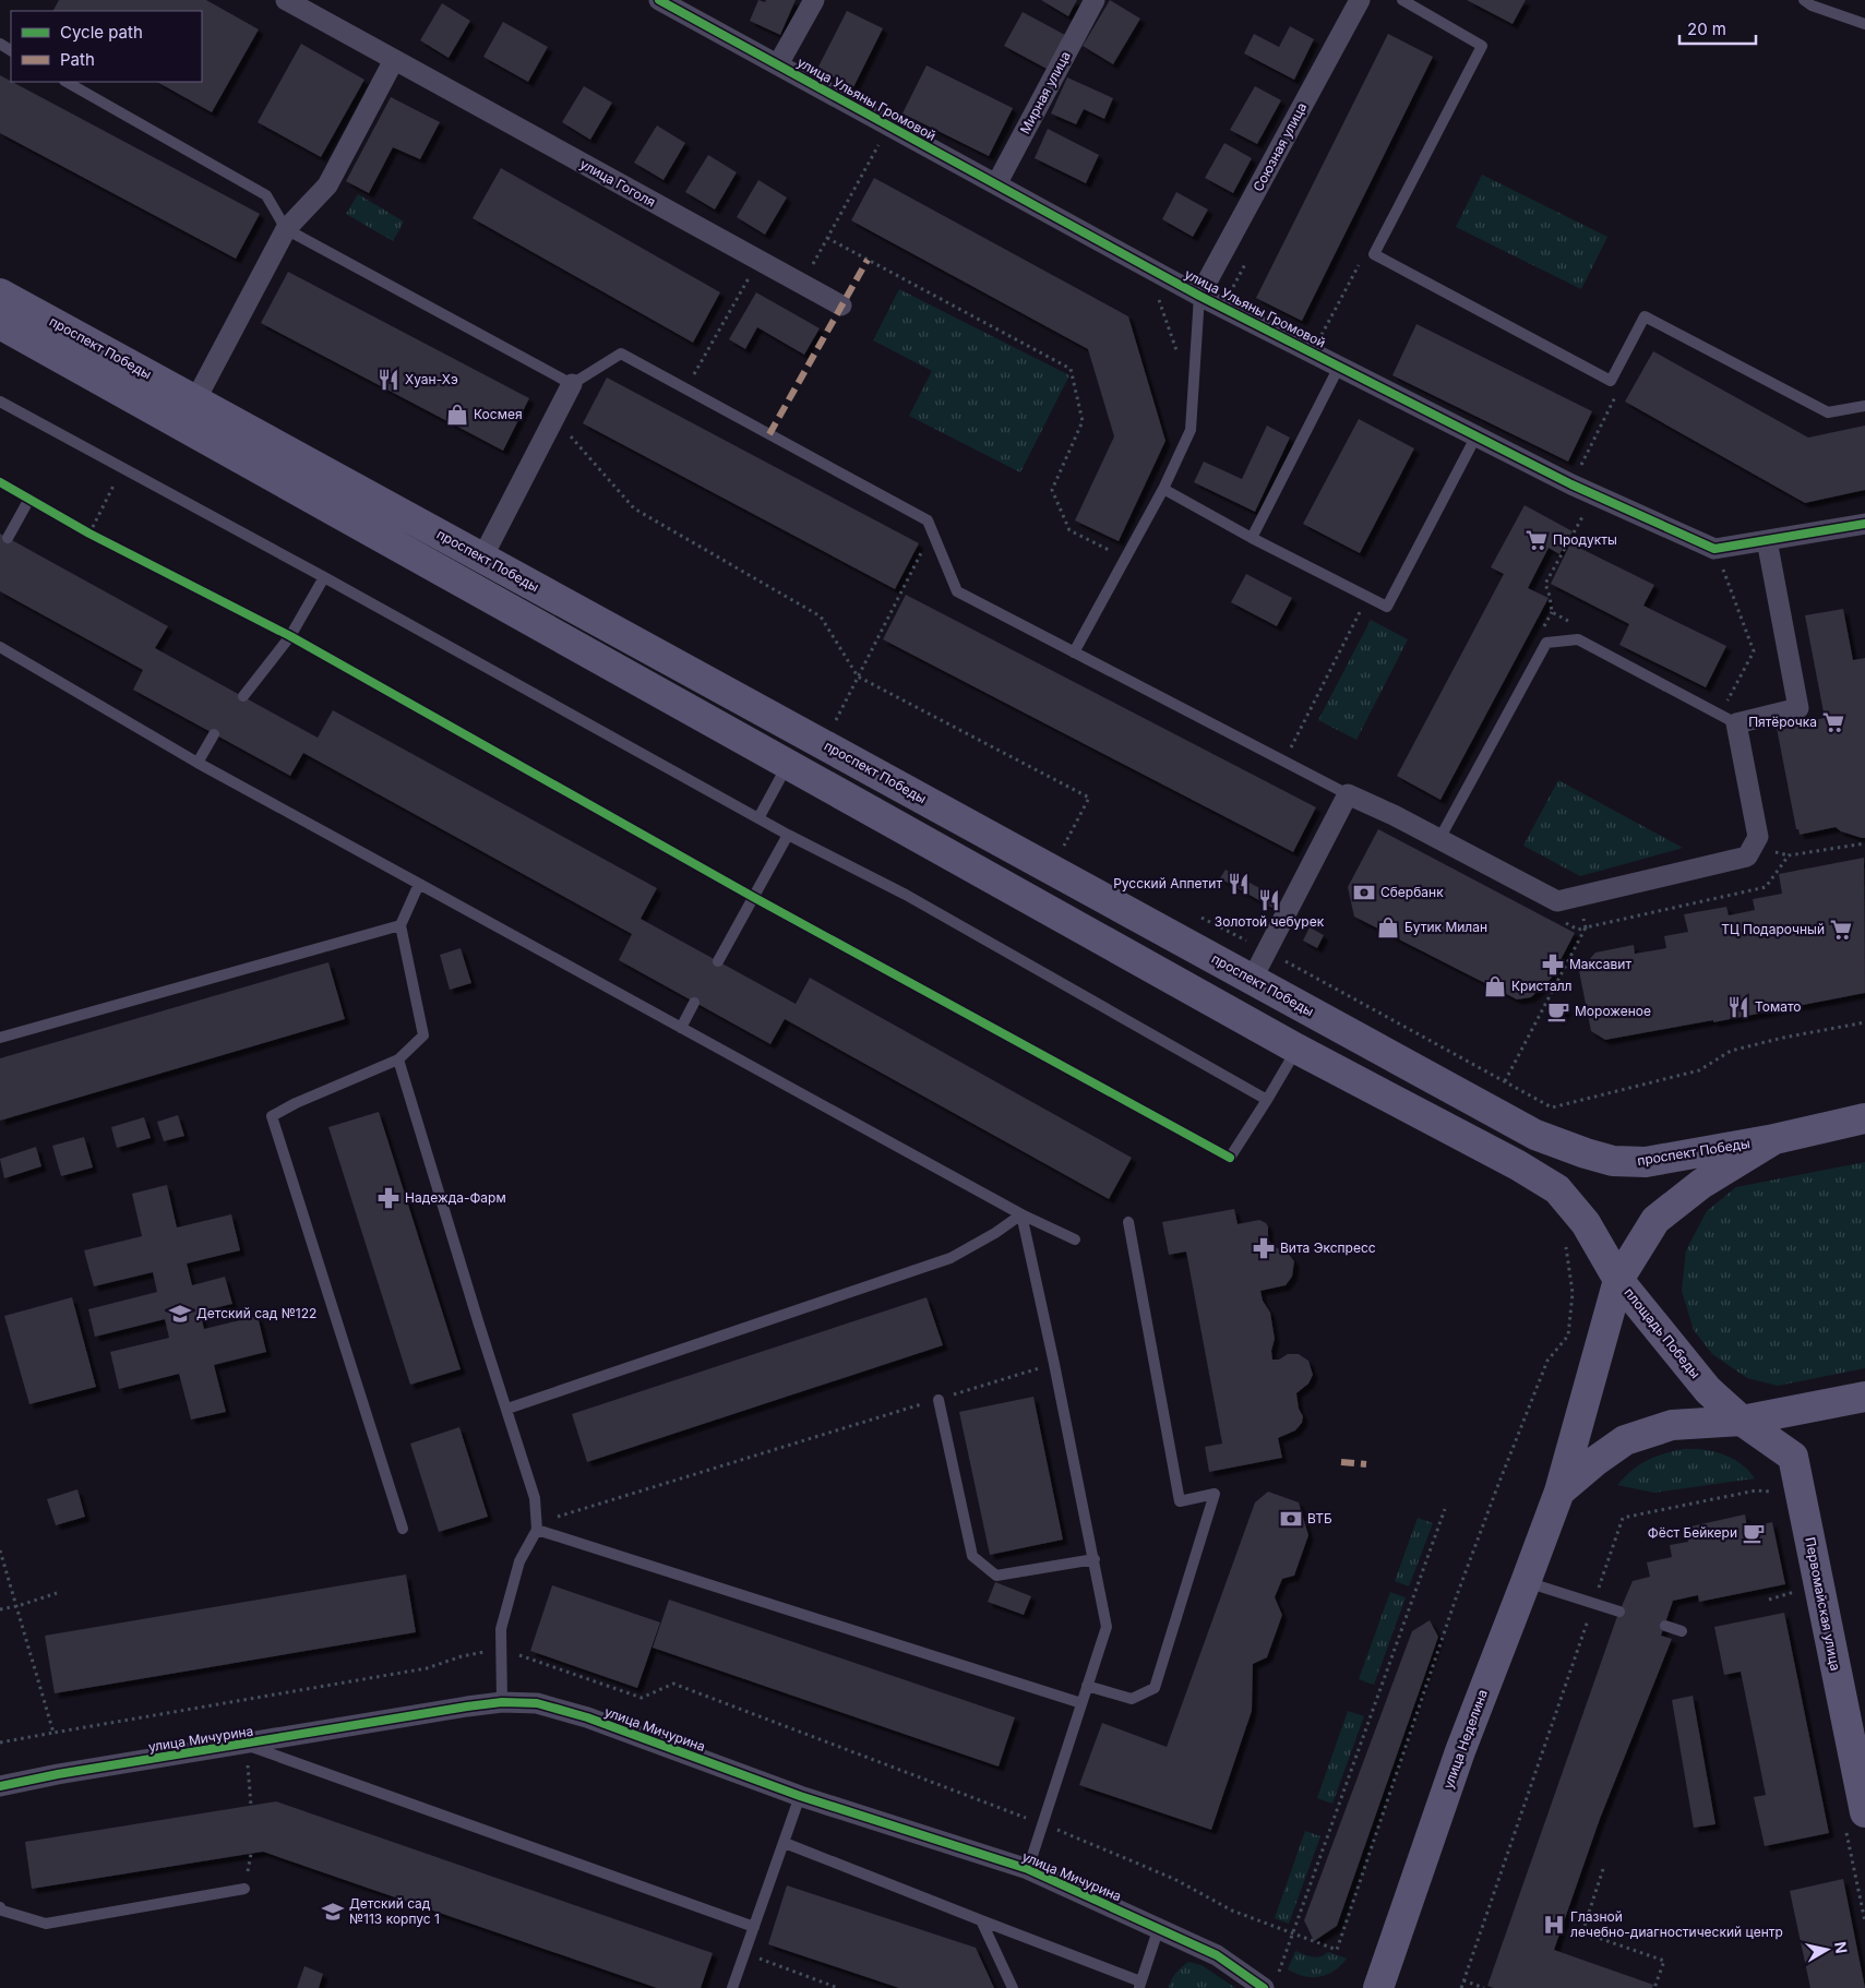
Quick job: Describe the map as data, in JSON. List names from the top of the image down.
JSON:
{
  "streets": {
    "main road": [
      "проспект Победы",
      "площадь Победы",
      "Первомайская улица",
      "улица Неделина"
    ],
    "street": [
      "Мирная улица",
      "улица Ульяны Громовой",
      "Союзная улица",
      "улица Гоголя",
      "улица Мичурина"
    ]
  },
  "crossings": [
    ["Мирная улица", "улица Ульяны Громовой"],
    ["улица Ульяны Громовой", "Союзная улица"],
    ["проспект Победы", "площадь Победы"],
    ["проспект Победы", "улица Неделина"],
    ["площадь Победы", "Первомайская улица"],
    ["площадь Победы", "улица Неделина"]
  ],
  "places": {
    "restaurant": [
      "Хуан-Хэ",
      "Русский Аппетит",
      "Золотой чебурек",
      "Томато"
    ],
    "shop": ["Космея", "Бутик Милан", "Кристалл"],
    "supermarket": ["Продукты", "Пятёрочка", "ТЦ Подарочный"],
    "bank": ["Сбербанк", "ВТБ"],
    "pharmacy": ["Максавит", "Надежда-Фарм", "Вита Экспресс"],
    "cafe": ["Мороженое", "Фёст Бейкери"],
    "school or university": ["Детский сад №122", "Детский сад №113 корпус 1"],
    "hospital": ["Глазной лечебно-диагностический центр"]
  },
  "legend": ["Cycle path", "Path"],
  "scale_bar": "20 m",
  "north": "right"
}
